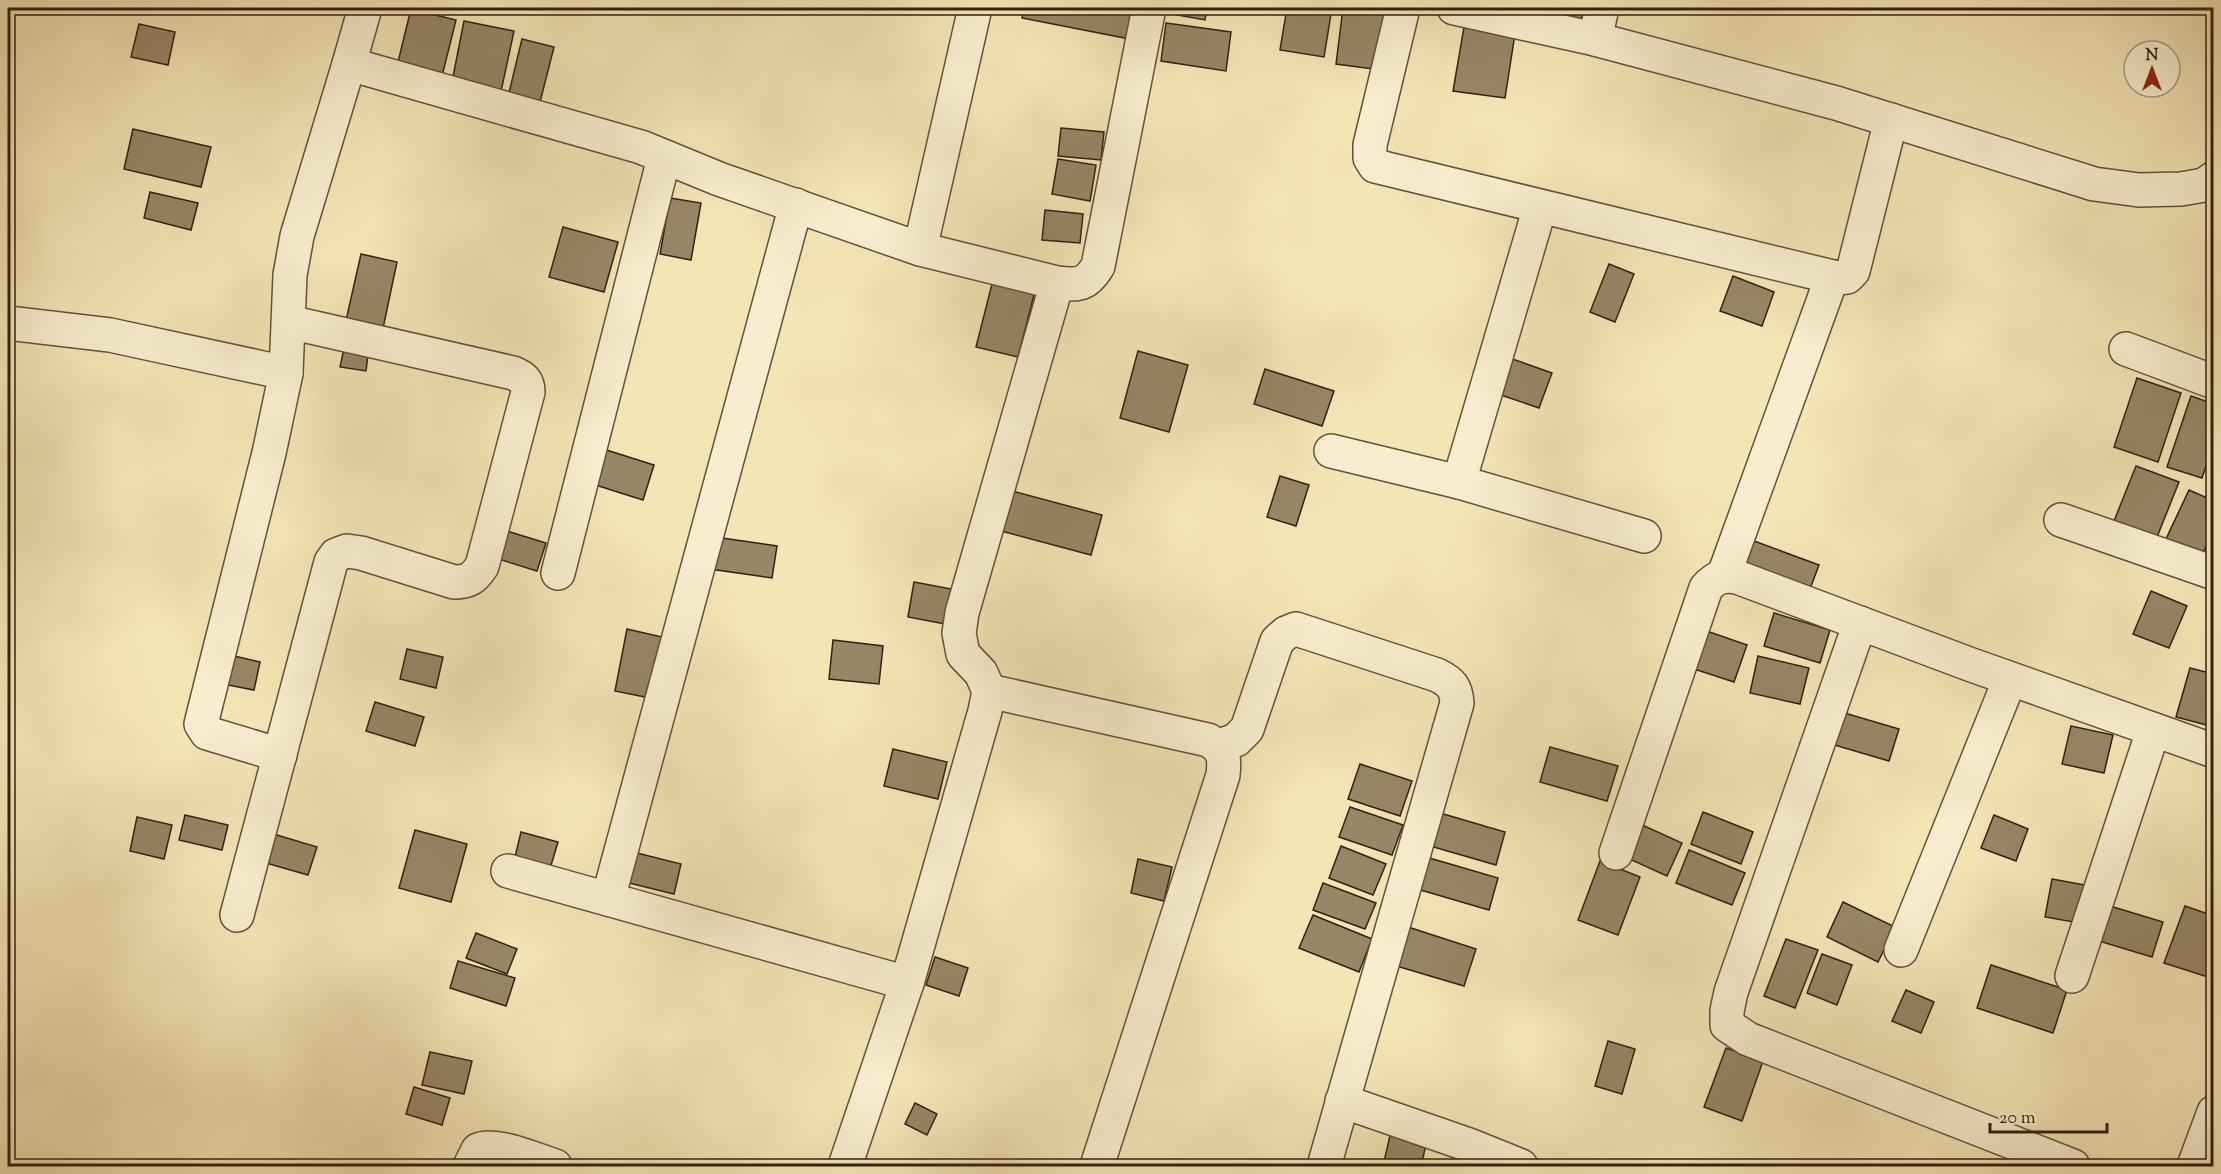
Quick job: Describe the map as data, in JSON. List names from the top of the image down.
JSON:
{
  "scale_bar": "20 m",
  "north": "top"
}
